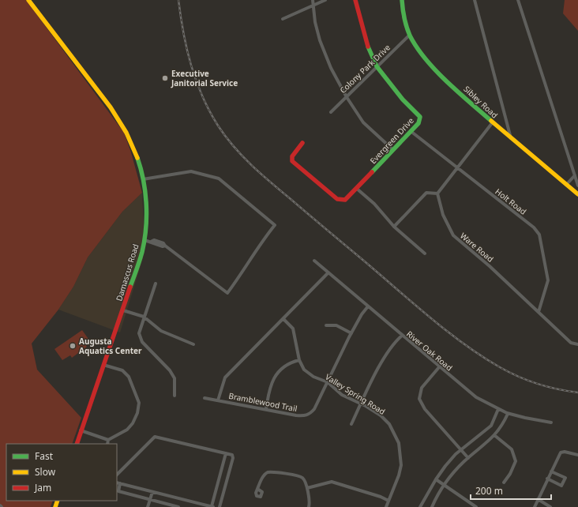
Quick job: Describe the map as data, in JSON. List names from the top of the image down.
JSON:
{
  "streets": {
    "street": [
      "Colony Park Drive",
      "Sibley Road",
      "Evergreen Drive",
      "Holt Road",
      "Ware Road",
      "Damascus Road",
      "River Oak Road",
      "Valley Spring Road",
      "Bramblewood Trail"
    ]
  },
  "crossings": [
    ["Colony Park Drive", "Sibley Road"],
    ["Colony Park Drive", "Evergreen Drive"],
    ["Evergreen Drive", "Holt Road"],
    ["Holt Road", "Ware Road"],
    ["River Oak Road", "Bramblewood Trail"],
    ["Valley Spring Road", "Bramblewood Trail"]
  ],
  "places": ["Executive Janitorial Service", "Augusta Aquatics Center"],
  "legend": ["Fast", "Slow", "Jam"],
  "scale_bar": "200 m"
}
